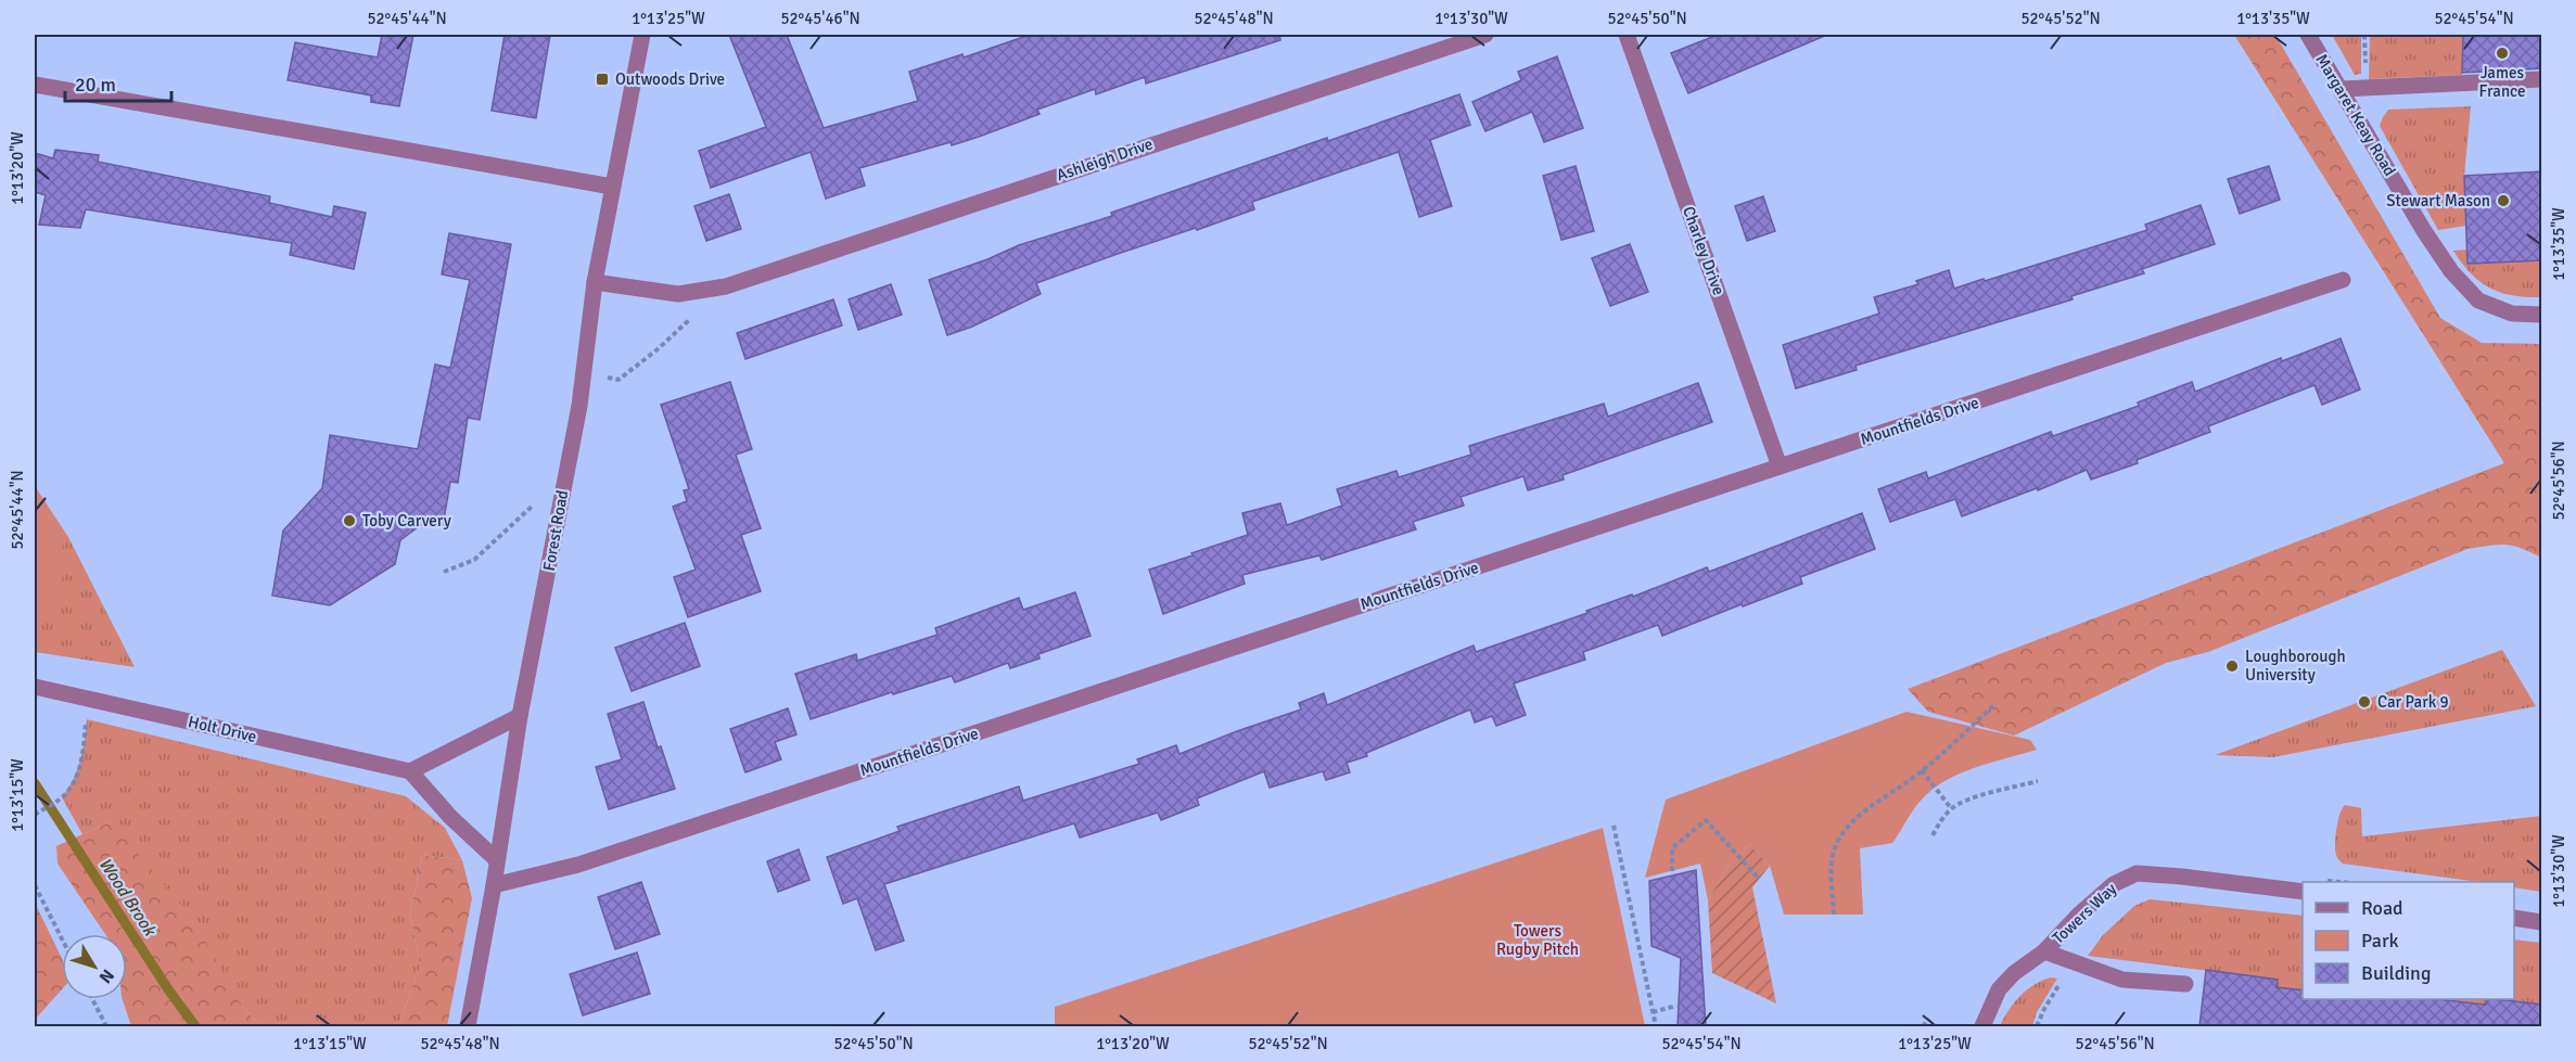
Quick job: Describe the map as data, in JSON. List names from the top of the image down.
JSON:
{
  "streets": {
    "street": [
      "Margaret Keay Road",
      "Ashleigh Drive",
      "Charley Drive",
      "Mountfields Drive",
      "Forest Road",
      "Holt Drive",
      "Towers Way"
    ]
  },
  "crossings": [
    ["Ashleigh Drive", "Forest Road"],
    ["Charley Drive", "Mountfields Drive"],
    ["Mountfields Drive", "Forest Road"]
  ],
  "water": ["Wood Brook"],
  "parks": ["Towers Rugby Pitch"],
  "places": {
    "other": [
      "James France",
      "Stewart Mason",
      "Toby Carvery",
      "Loughborough University",
      "Car Park 9"
    ],
    "transit": ["Outwoods Drive"]
  },
  "legend": ["Road", "Park", "Building"],
  "scale_bar": "20 m",
  "north": "bottom right",
  "coordinates": [
    "52°45'44\"N",
    "1°13'25\"W",
    "52°45'46\"N",
    "52°45'48\"N",
    "1°13'30\"W",
    "52°45'50\"N",
    "52°45'52\"N",
    "1°13'35\"W",
    "52°45'54\"N",
    "1°13'20\"W",
    "52°45'56\"N",
    "1°13'15\"W"
  ]
}
